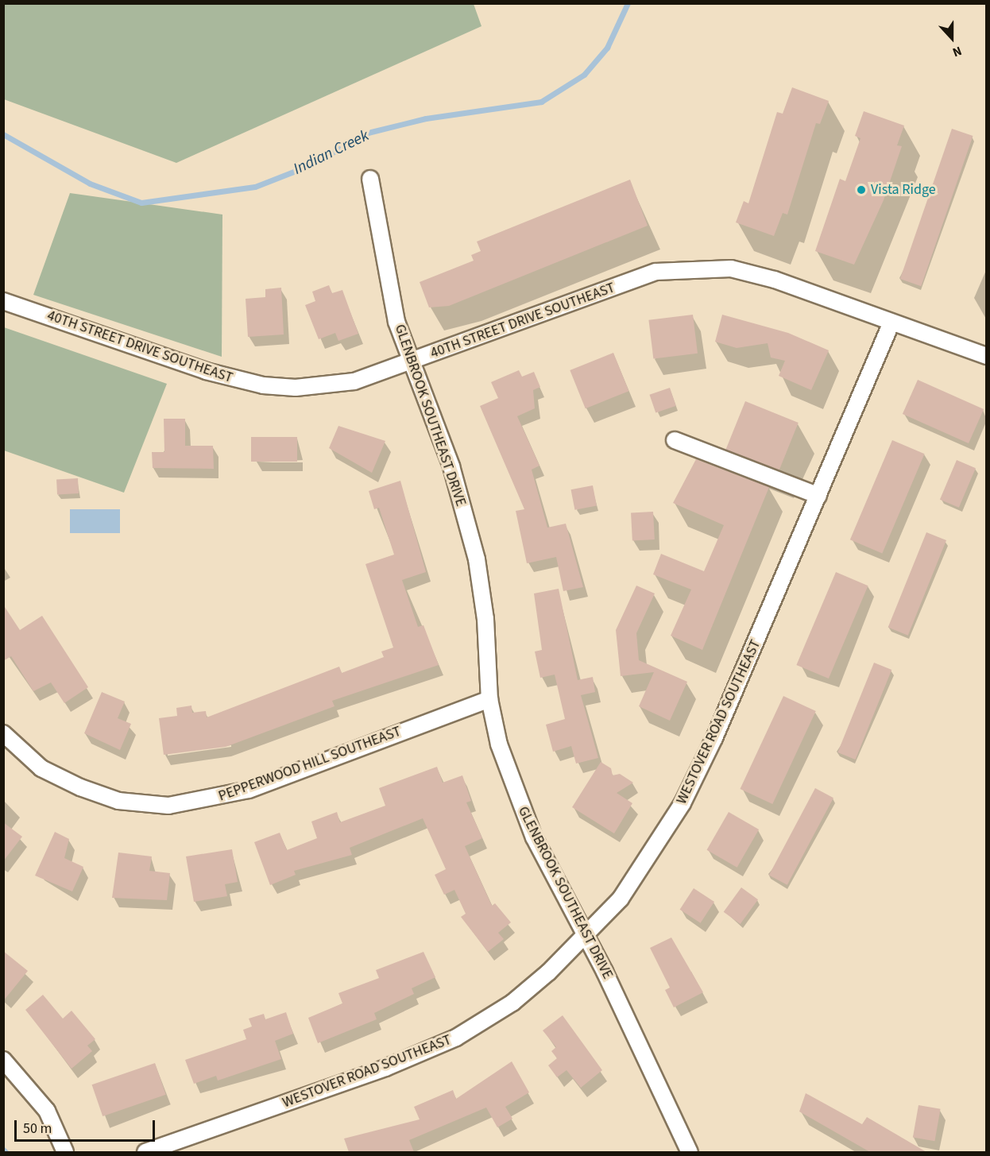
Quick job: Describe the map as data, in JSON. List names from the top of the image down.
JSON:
{
  "streets": {
    "street": [
      "40TH STREET DRIVE SOUTHEAST",
      "GLENBROOK SOUTHEAST DRIVE",
      "WESTOVER ROAD SOUTHEAST",
      "PEPPERWOOD HILL SOUTHEAST"
    ]
  },
  "crossings": [
    ["40TH STREET DRIVE SOUTHEAST", "GLENBROOK SOUTHEAST DRIVE"],
    ["40TH STREET DRIVE SOUTHEAST", "WESTOVER ROAD SOUTHEAST"],
    ["GLENBROOK SOUTHEAST DRIVE", "WESTOVER ROAD SOUTHEAST"],
    ["GLENBROOK SOUTHEAST DRIVE", "PEPPERWOOD HILL SOUTHEAST"]
  ],
  "water": ["Indian Creek"],
  "places": ["Vista Ridge"],
  "scale_bar": "50 m",
  "north": "bottom"
}
